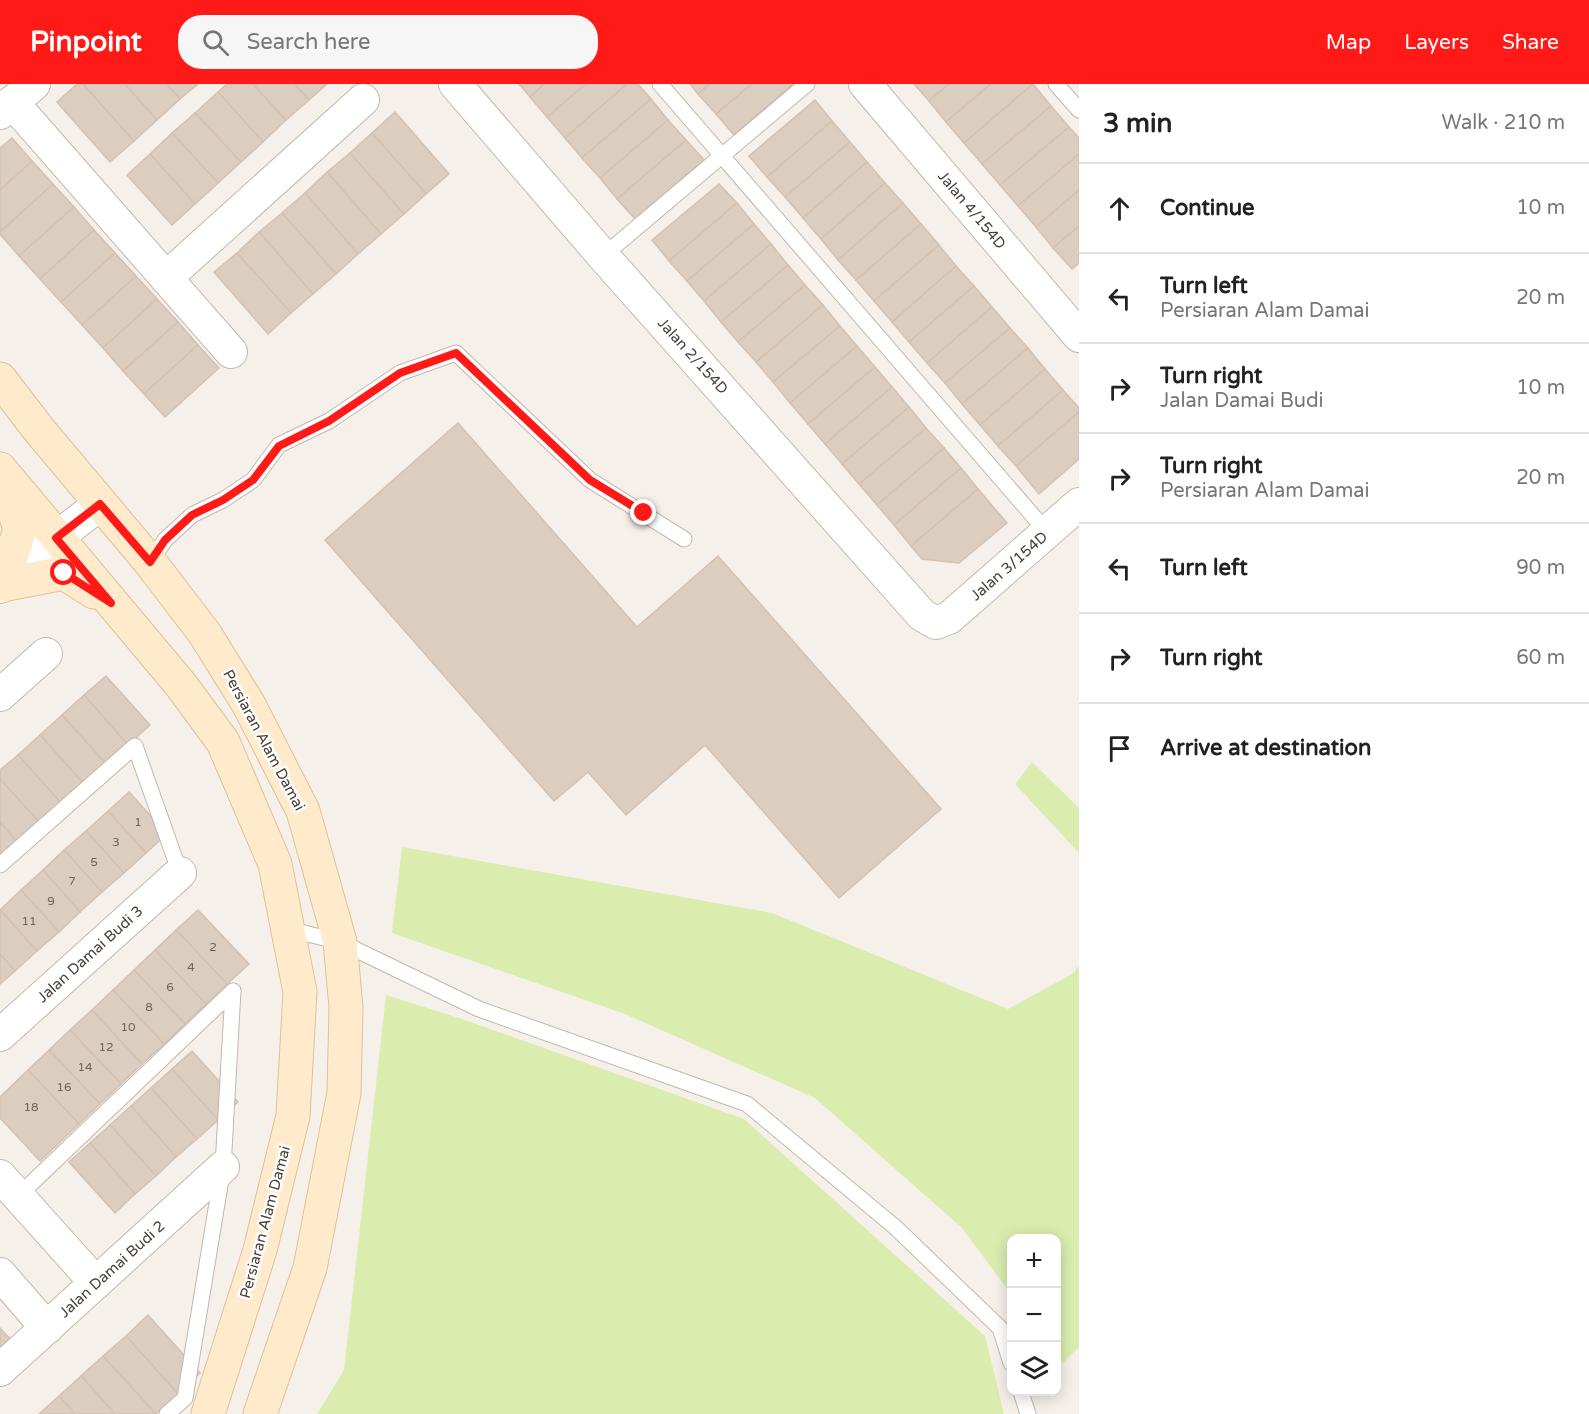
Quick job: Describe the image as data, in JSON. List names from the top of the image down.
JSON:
{
  "streets": {
    "street": [
      "Jalan 4/154D",
      "Jalan 2/154D",
      "Jalan 3/154D",
      "Persiaran Alam Damai",
      "Jalan Damai Budi 3",
      "Jalan Damai Budi 2"
    ]
  },
  "crossings": [
    ["Jalan 2/154D", "Jalan 3/154D"]
  ],
  "house_numbers": [
    "1",
    "3",
    "5",
    "7",
    "9",
    "11",
    "2",
    "4",
    "6",
    "8",
    "10",
    "12",
    "14",
    "16",
    "18"
  ],
  "page": {
    "header": "Pinpoint",
    "search": "Search here",
    "nav": ["Map", "Layers", "Share"],
    "heading": ["3 min", "Walk · 210 m"],
    "list": [
      ["Continue", "10 m"],
      ["Turn left", "Persiaran Alam Damai", "20 m"],
      ["Turn right", "Jalan Damai Budi", "10 m"],
      ["Turn right", "Persiaran Alam Damai", "20 m"],
      ["Turn left", "90 m"],
      ["Turn right", "60 m"],
      "Arrive at destination"
    ],
    "map_buttons": ["+", "−"]
  }
}
